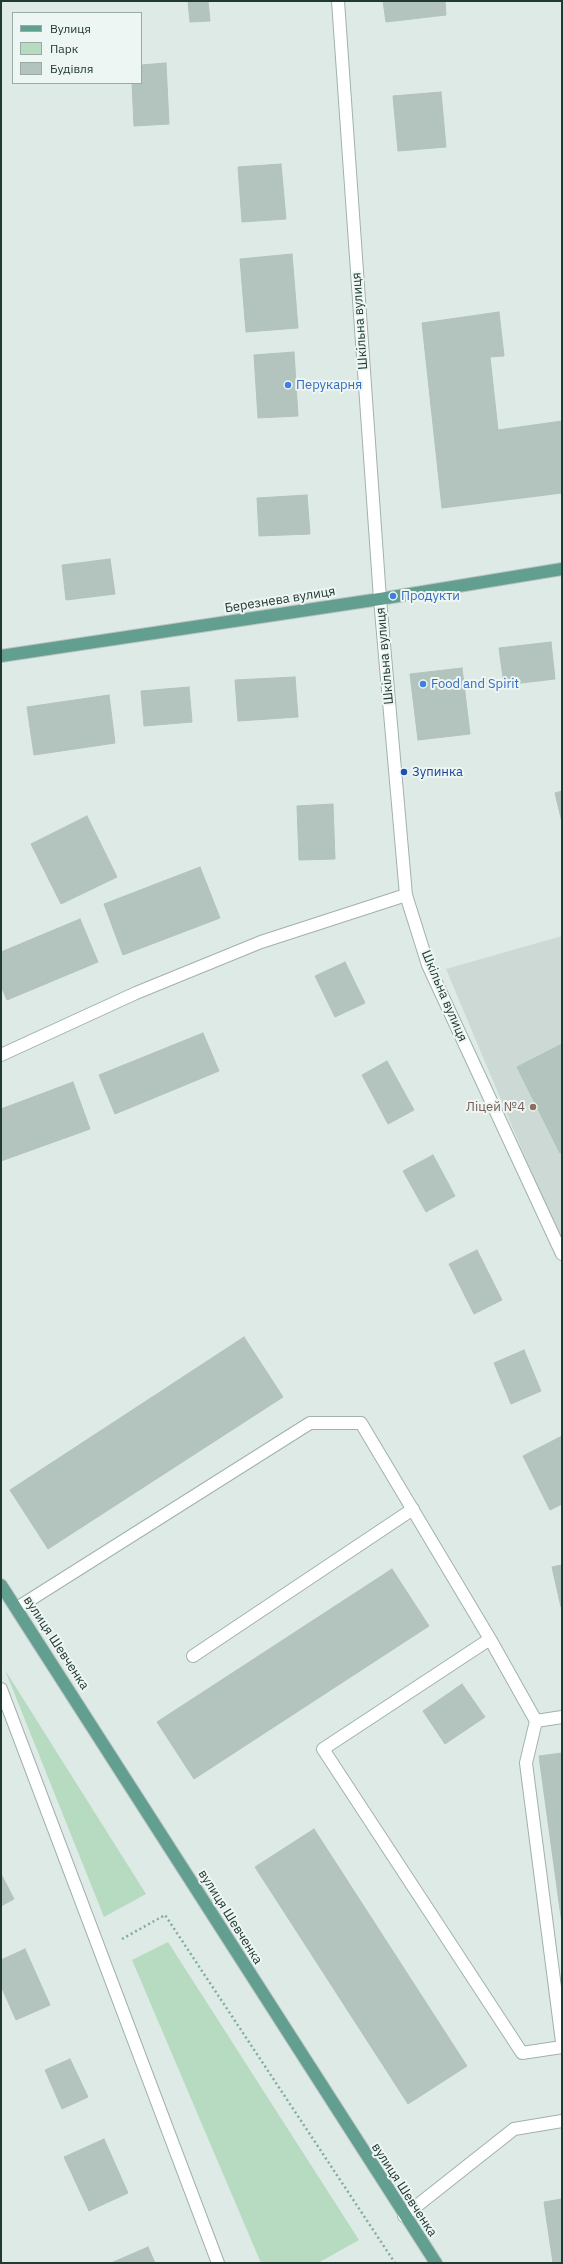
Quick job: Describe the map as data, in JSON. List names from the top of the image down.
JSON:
{
  "streets": {
    "main road": ["Березнева вулиця", "вулиця Шевченка"],
    "street": ["Шкільна вулиця"]
  },
  "crossings": [
    ["Шкільна вулиця", "Березнева вулиця"]
  ],
  "places": [
    "Перукарня",
    "Продукти",
    "Food and Spirit",
    "Зупинка",
    "Ліцей №4"
  ],
  "legend": ["Вулиця", "Парк", "Будівля"]
}
